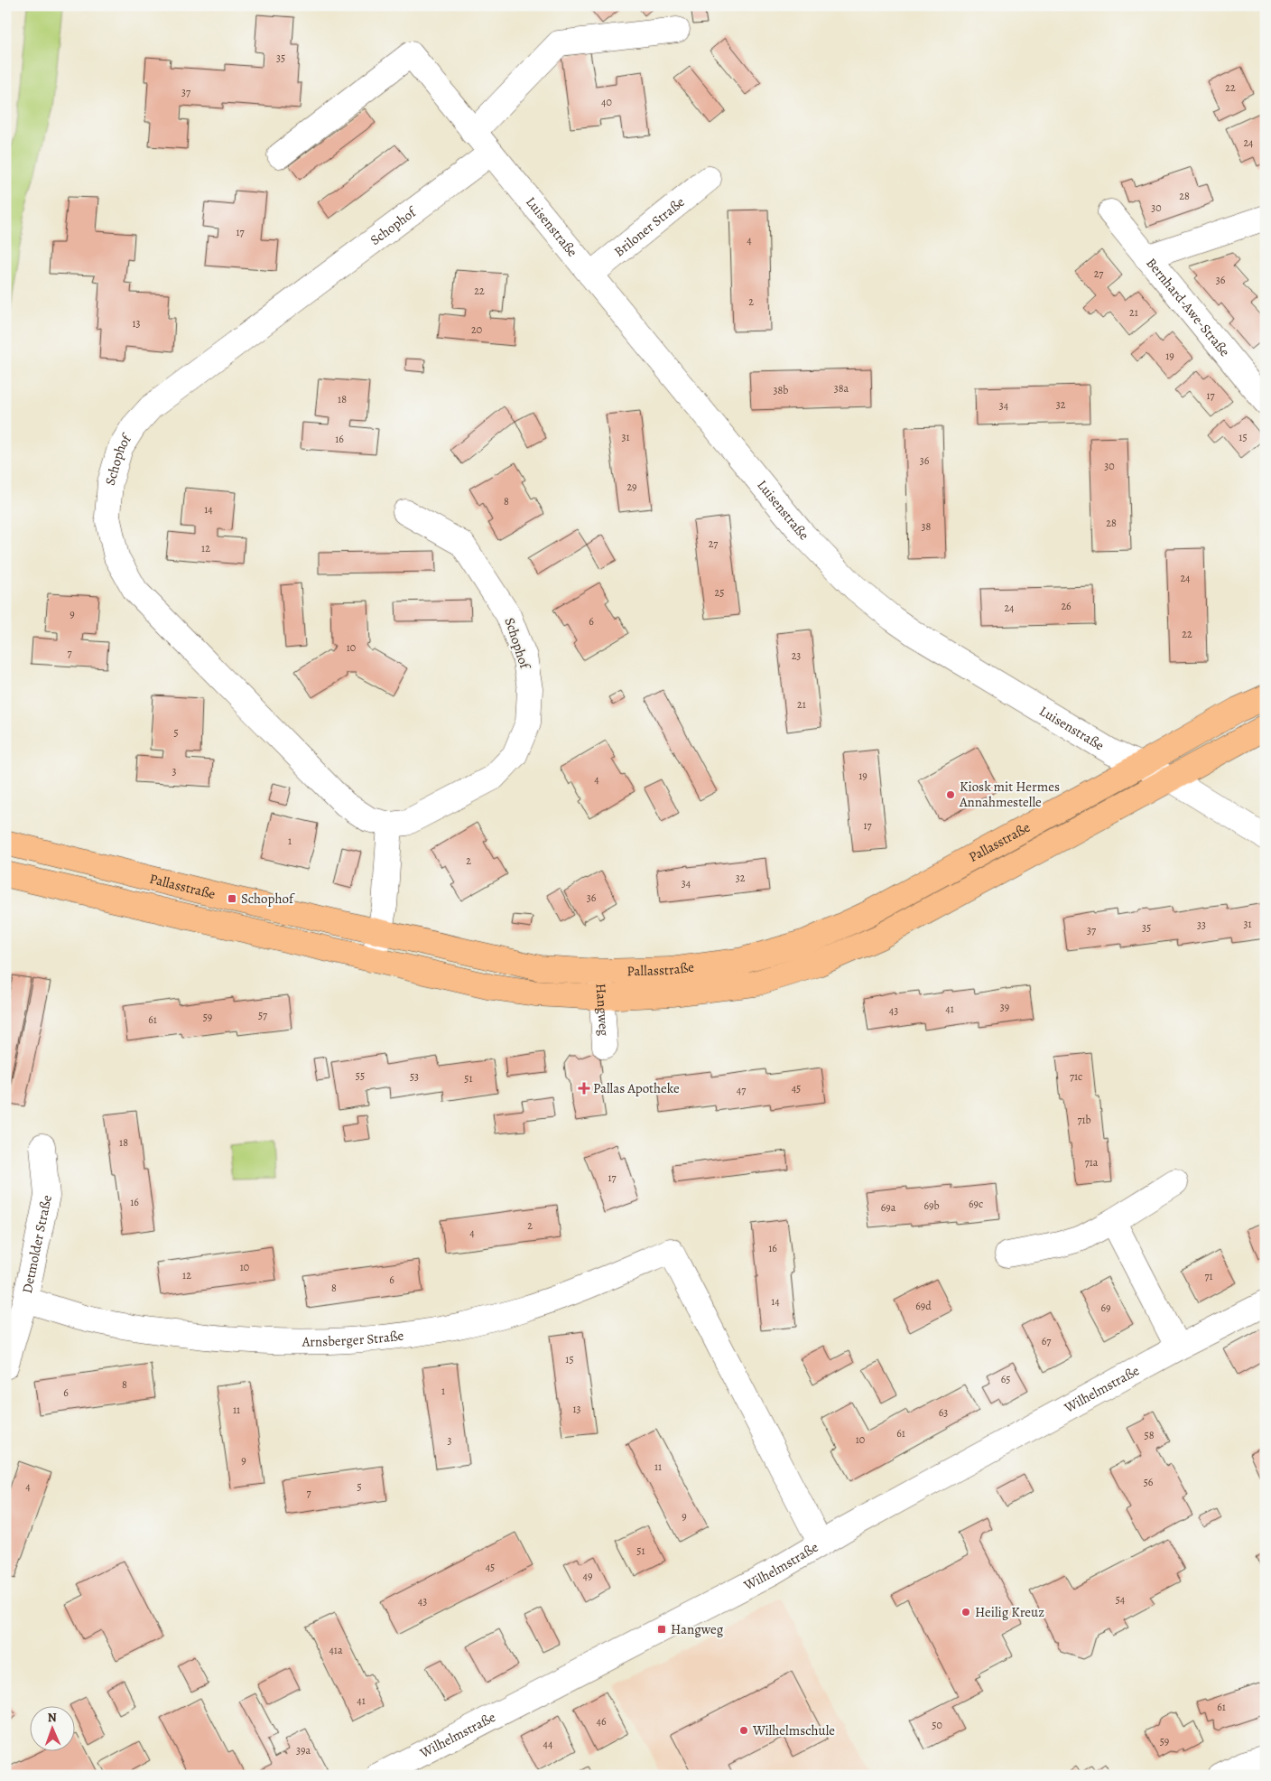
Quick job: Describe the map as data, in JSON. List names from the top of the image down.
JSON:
{
  "streets": {
    "main road": ["Pallasstraße"],
    "street": [
      "Schophof",
      "Luisenstraße",
      "Briloner Straße",
      "Bernhard-Awe-Straße",
      "Hangweg",
      "Detmolder Straße",
      "Arnsberger Straße",
      "Wilhelmstraße"
    ]
  },
  "crossings": [
    ["Schophof", "Luisenstraße"],
    ["Luisenstraße", "Briloner Straße"],
    ["Luisenstraße", "Pallasstraße"],
    ["Pallasstraße", "Hangweg"],
    ["Detmolder Straße", "Arnsberger Straße"],
    ["Arnsberger Straße", "Wilhelmstraße"]
  ],
  "places": {
    "other": ["Kiosk mit Hermes Annahmestelle", "Heilig Kreuz", "Wilhelmschule"],
    "transit": ["Schophof", "Hangweg"],
    "health": ["Pallas Apotheke"]
  },
  "house_numbers": [
    "35",
    "22",
    "37",
    "40",
    "24",
    "28",
    "30",
    "17",
    "4",
    "27",
    "36",
    "22",
    "2",
    "21",
    "13",
    "20",
    "19",
    "38a",
    "38b",
    "17",
    "18",
    "32",
    "34",
    "31",
    "15",
    "16",
    "36",
    "30",
    "29",
    "8",
    "14",
    "28",
    "38",
    "27",
    "12",
    "24",
    "25",
    "26",
    "24",
    "9",
    "6",
    "22",
    "10",
    "7",
    "23",
    "21",
    "5",
    "3",
    "19",
    "4",
    "17",
    "1",
    "2",
    "32",
    "34",
    "36",
    "31",
    "33",
    "35",
    "37",
    "39",
    "41",
    "43",
    "57",
    "59",
    "61",
    "55",
    "53",
    "71c",
    "51",
    "45",
    "47",
    "71b",
    "18",
    "71a",
    "17",
    "16",
    "69c",
    "69b",
    "69a",
    "2",
    "4",
    "16",
    "10",
    "12",
    "71",
    "6",
    "8",
    "14",
    "69d",
    "69",
    "67",
    "15",
    "65",
    "8",
    "1",
    "6",
    "13",
    "11",
    "63",
    "61",
    "58",
    "10",
    "3",
    "9",
    "11",
    "56",
    "4",
    "5",
    "7",
    "9",
    "51",
    "45",
    "49",
    "54",
    "43",
    "41a",
    "41",
    "61",
    "46",
    "50",
    "59",
    "44",
    "39a"
  ],
  "north": "top"
}
